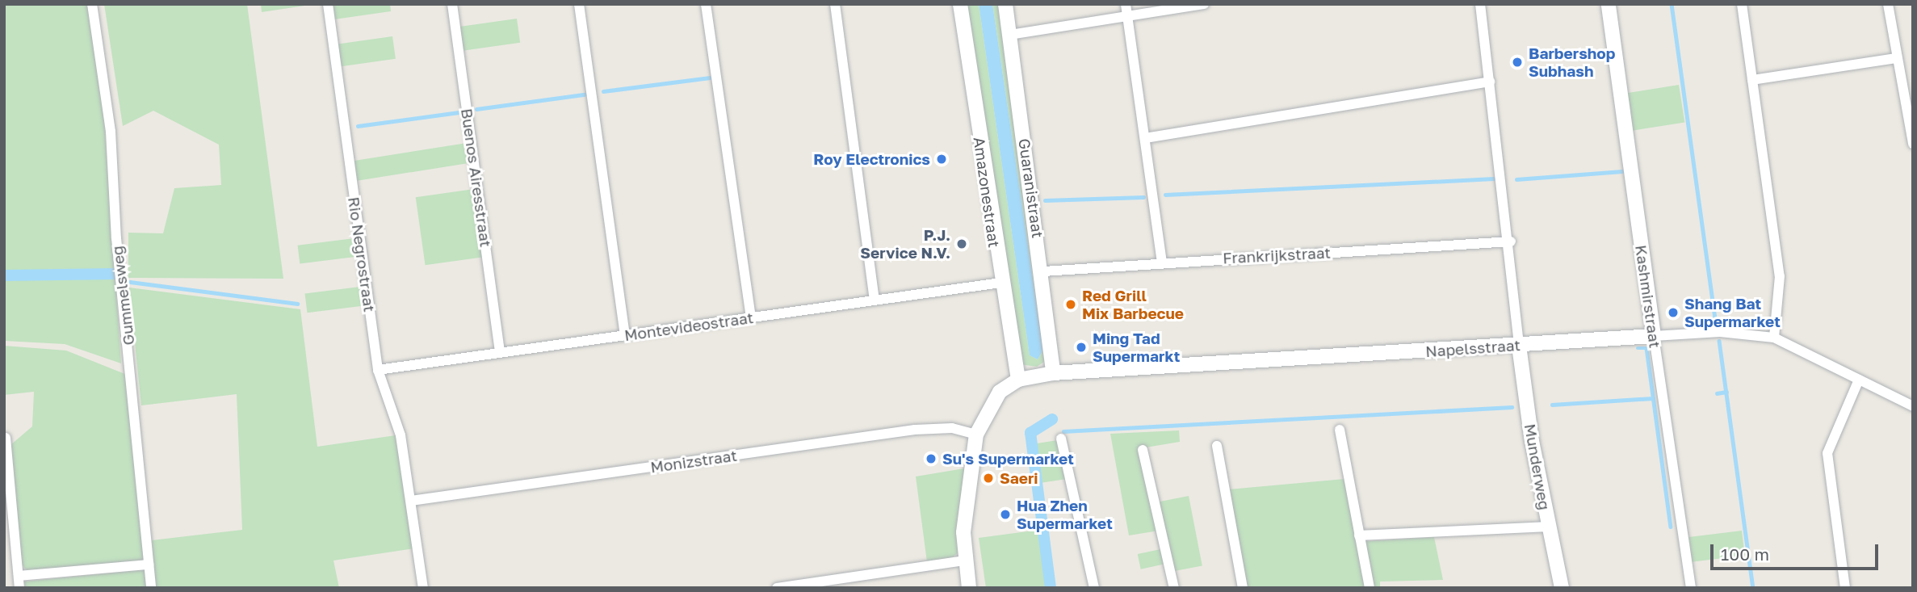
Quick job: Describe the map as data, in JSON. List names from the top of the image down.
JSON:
{
  "streets": {
    "street": [
      "Buenos Airesstraat",
      "Guaranistraat",
      "Amazonestraat",
      "Rio Negrostraat",
      "Frankrijkstraat",
      "Gummelsweg",
      "Kashmirstraat",
      "Montevideostraat",
      "Napelsstraat",
      "Monizstraat",
      "Munderweg"
    ]
  },
  "crossings": [
    ["Buenos Airesstraat", "Montevideostraat"],
    ["Guaranistraat", "Frankrijkstraat"],
    ["Guaranistraat", "Napelsstraat"],
    ["Amazonestraat", "Montevideostraat"],
    ["Amazonestraat", "Napelsstraat"],
    ["Rio Negrostraat", "Montevideostraat"],
    ["Rio Negrostraat", "Monizstraat"],
    ["Kashmirstraat", "Napelsstraat"],
    ["Napelsstraat", "Munderweg"]
  ],
  "places": [
    "Barbershop Subhash",
    "Roy Electronics",
    "P.J. Service N.V.",
    "Red Grill Mix Barbecue",
    "Shang Bat Supermarket",
    "Ming Tad Supermarkt",
    "Su's Supermarket",
    "Saeri",
    "Hua Zhen Supermarket"
  ],
  "scale_bar": "100 m"
}
